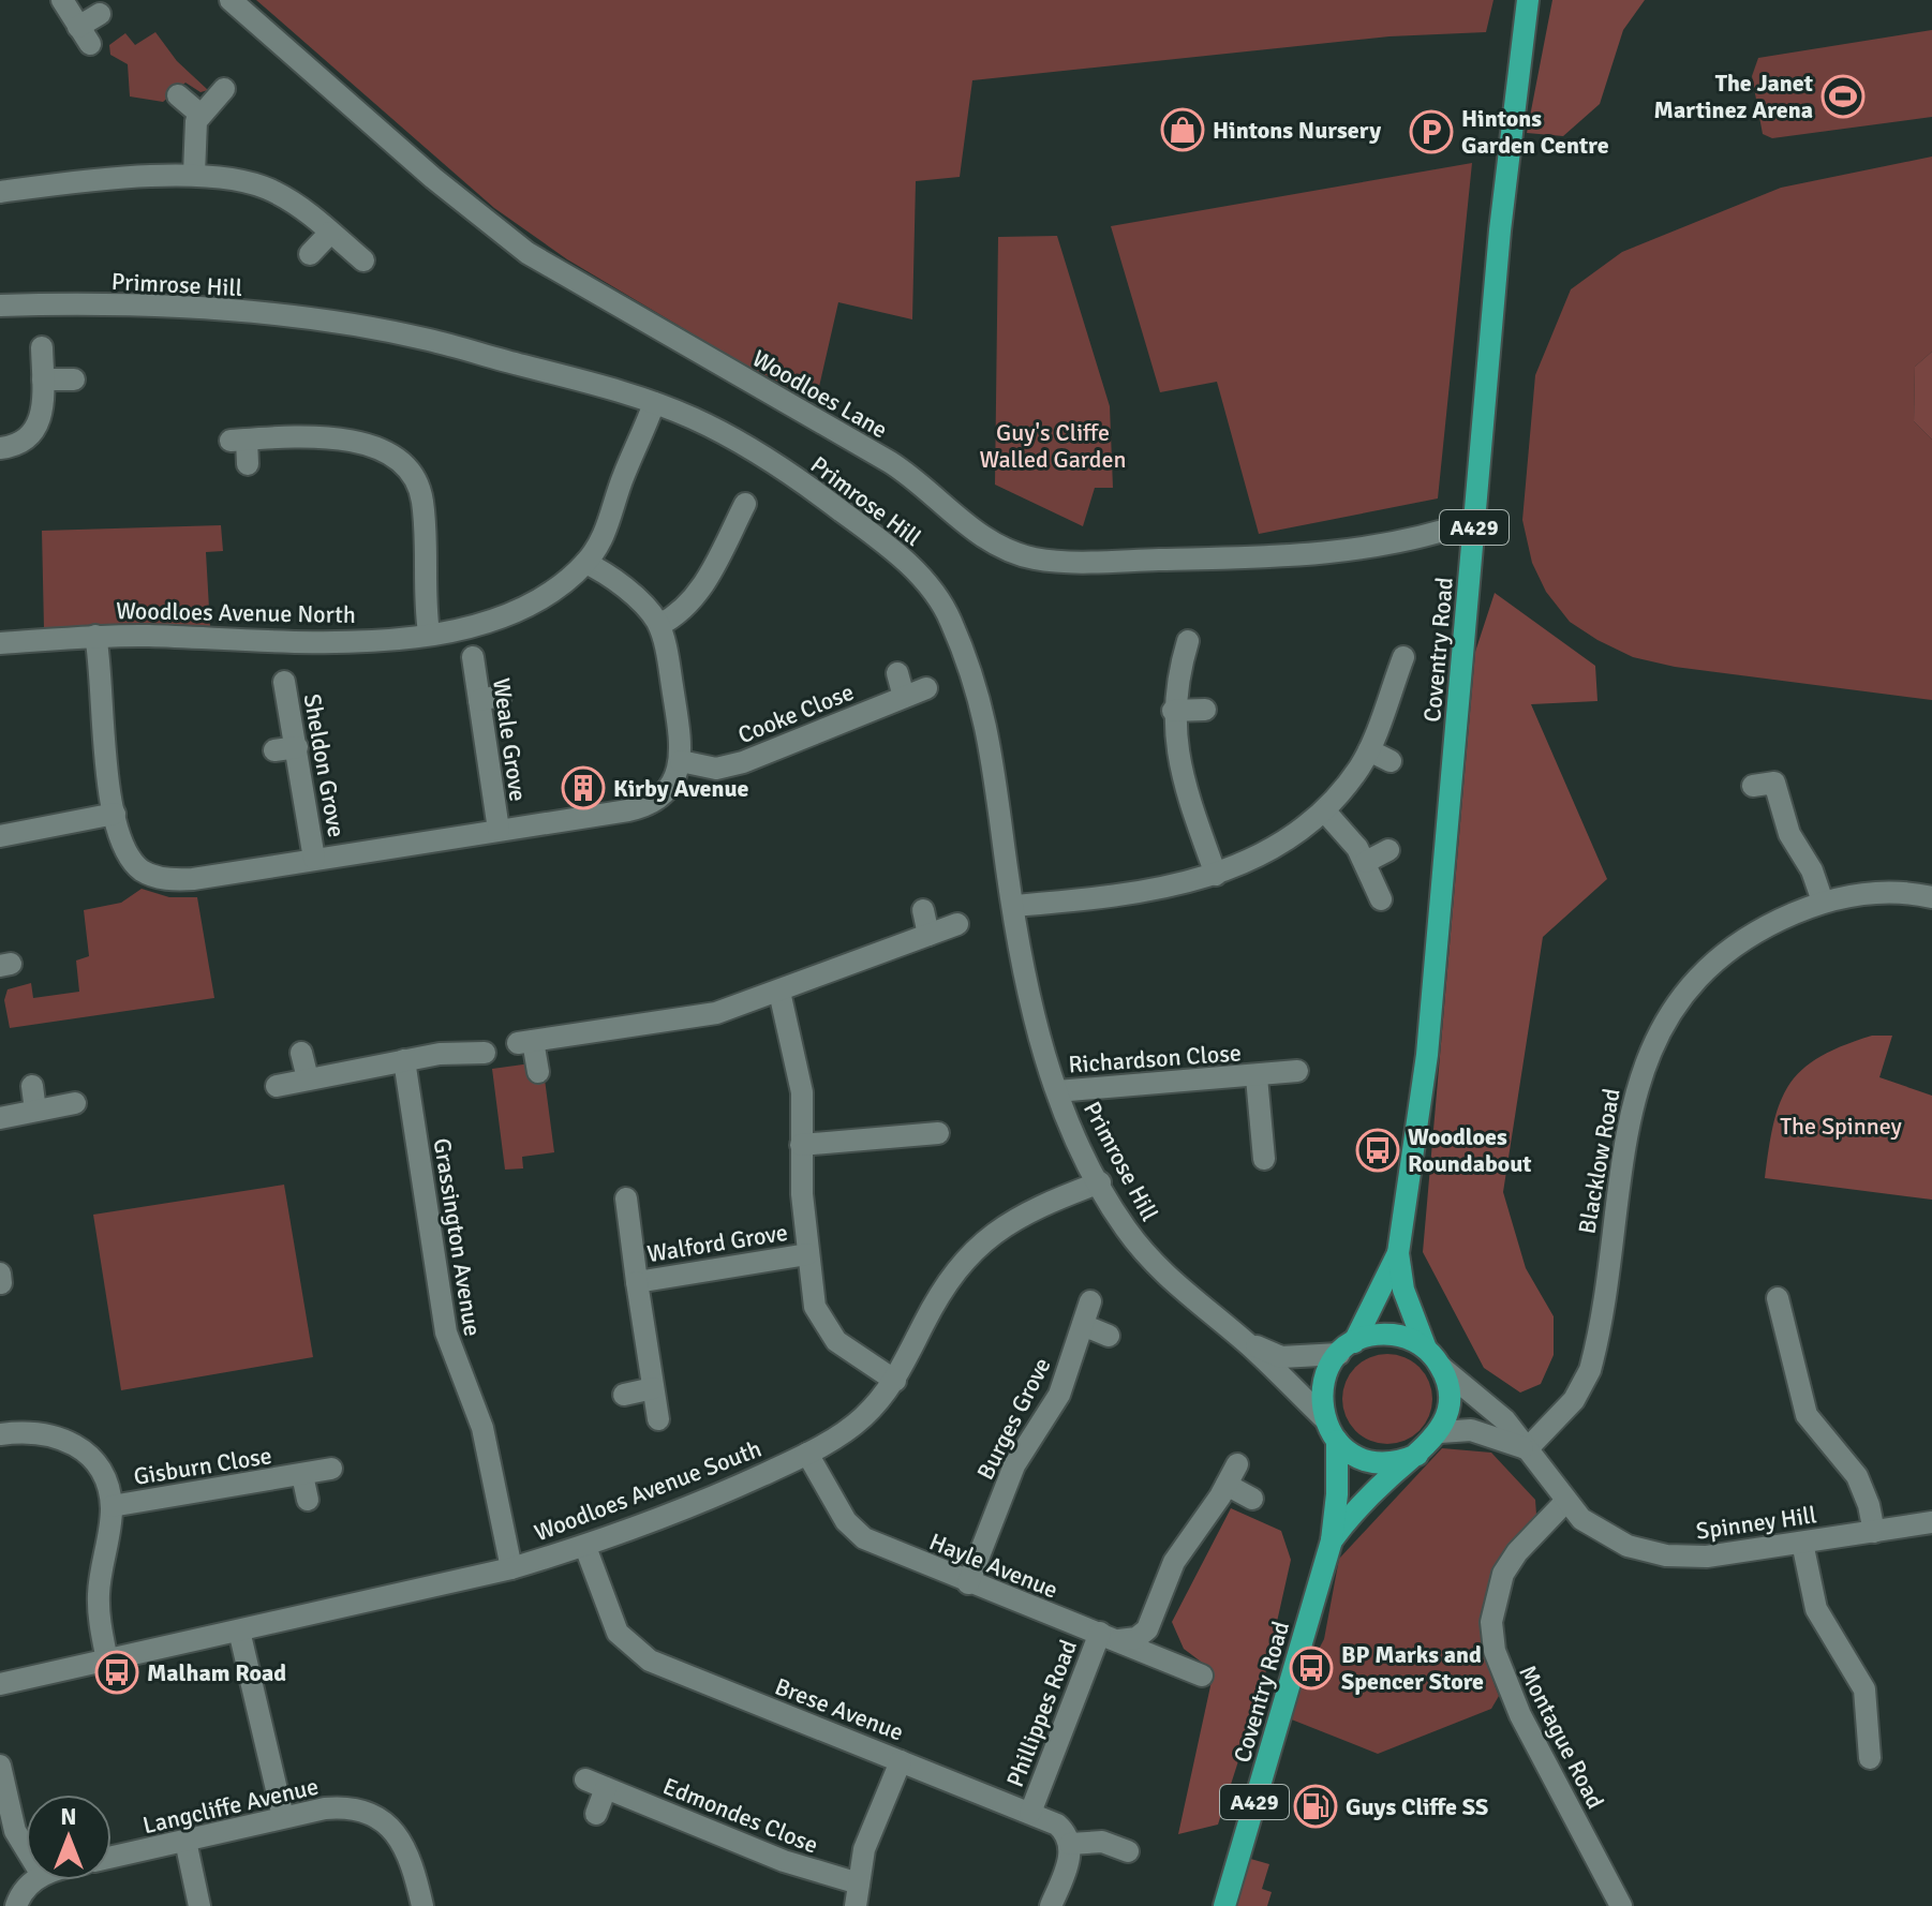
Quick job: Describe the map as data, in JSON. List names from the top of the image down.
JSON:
{
  "streets": {
    "main road": ["A429", "Coventry Road"],
    "street": [
      "Primrose Hill",
      "Woodloes Lane",
      "Woodloes Avenue North",
      "Cooke Close",
      "Weale Grove",
      "Sheldon Grove",
      "Richardson Close",
      "Blacklow Road",
      "Grassington Avenue",
      "Walford Grove",
      "Burges Grove",
      "Gisburn Close",
      "Woodloes Avenue South",
      "Spinney Hill",
      "Hayle Avenue",
      "Brese Avenue",
      "Phillippes Road",
      "Montague Road",
      "Langcliffe Avenue",
      "Edmondes Close"
    ]
  },
  "crossings": [
    ["Primrose Hill", "Woodloes Avenue North"],
    ["Primrose Hill", "Coventry Road"],
    ["Primrose Hill", "Richardson Close"],
    ["Primrose Hill", "Woodloes Avenue South"],
    ["Primrose Hill", "Spinney Hill"],
    ["Woodloes Lane", "Coventry Road"],
    ["Coventry Road", "Spinney Hill"],
    ["Blacklow Road", "Spinney Hill"],
    ["Grassington Avenue", "Woodloes Avenue South"],
    ["Burges Grove", "Hayle Avenue"],
    ["Woodloes Avenue South", "Hayle Avenue"],
    ["Woodloes Avenue South", "Brese Avenue"],
    ["Spinney Hill", "Montague Road"],
    ["Hayle Avenue", "Phillippes Road"],
    ["Brese Avenue", "Phillippes Road"]
  ],
  "parks": ["Guy's Cliffe Walled Garden", "The Spinney"],
  "places": {
    "sports": ["The Janet Martinez Arena"],
    "shop": ["Hintons Nursery"],
    "parking": ["Hintons Garden Centre"],
    "building": ["Kirby Avenue"],
    "bus stop": ["Woodloes Roundabout", "BP Marks and Spencer Store", "Malham Road"],
    "fuel station": ["Guys Cliffe SS"]
  },
  "north": "top"
}
